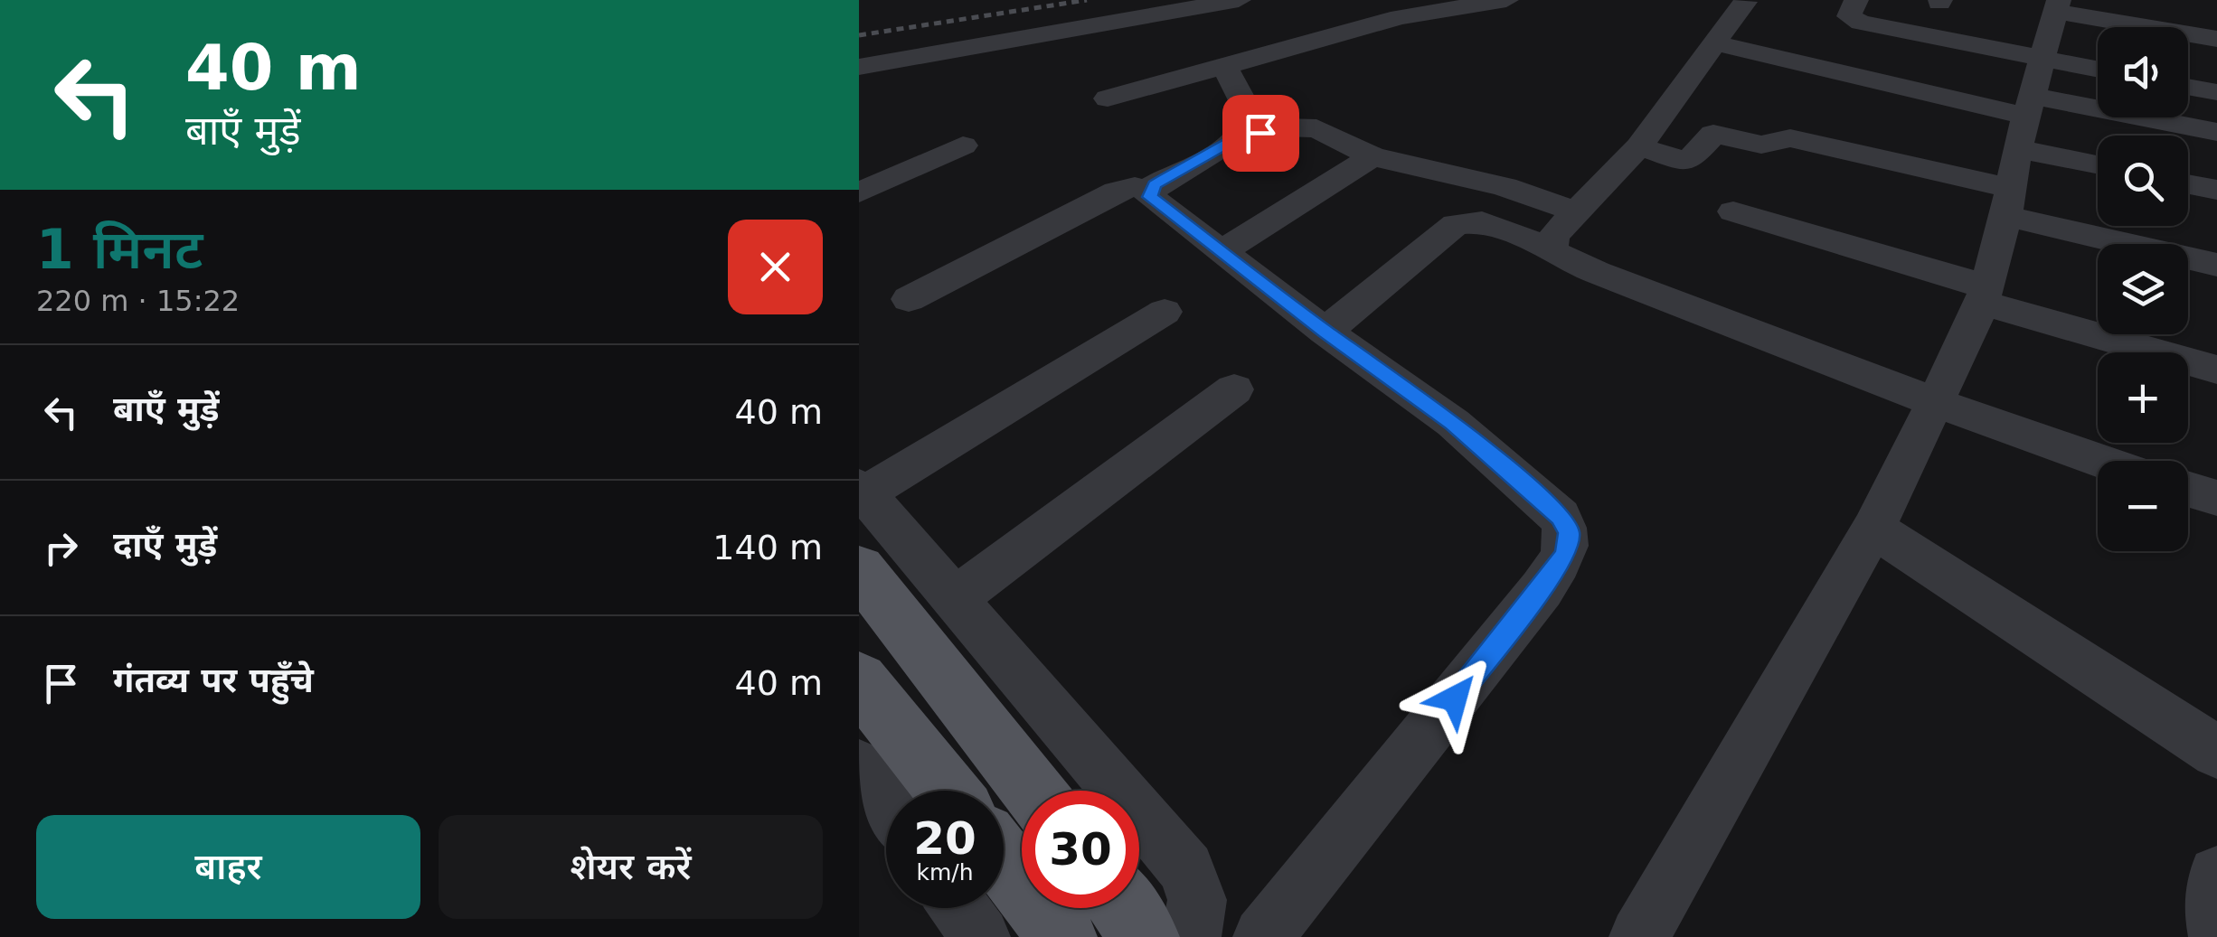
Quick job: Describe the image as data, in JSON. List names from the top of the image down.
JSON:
{
  "page": {
    "turn": ["40 m", "बाएँ मुड़ें"],
    "map_buttons": ["+", "−"],
    "heading": ["1 मिनट", "220 m · 15:22"],
    "list": [
      {
        "name": "बाएँ मुड़ें",
        "value": "40 m"
      },
      {
        "name": "दाएँ मुड़ें",
        "value": "140 m"
      },
      {
        "name": "गंतव्य पर पहुँचे",
        "value": "40 m"
      }
    ],
    "speed": "20 km/h",
    "limit": "30",
    "buttons": ["बाहर", "शेयर करें"]
  }
}
